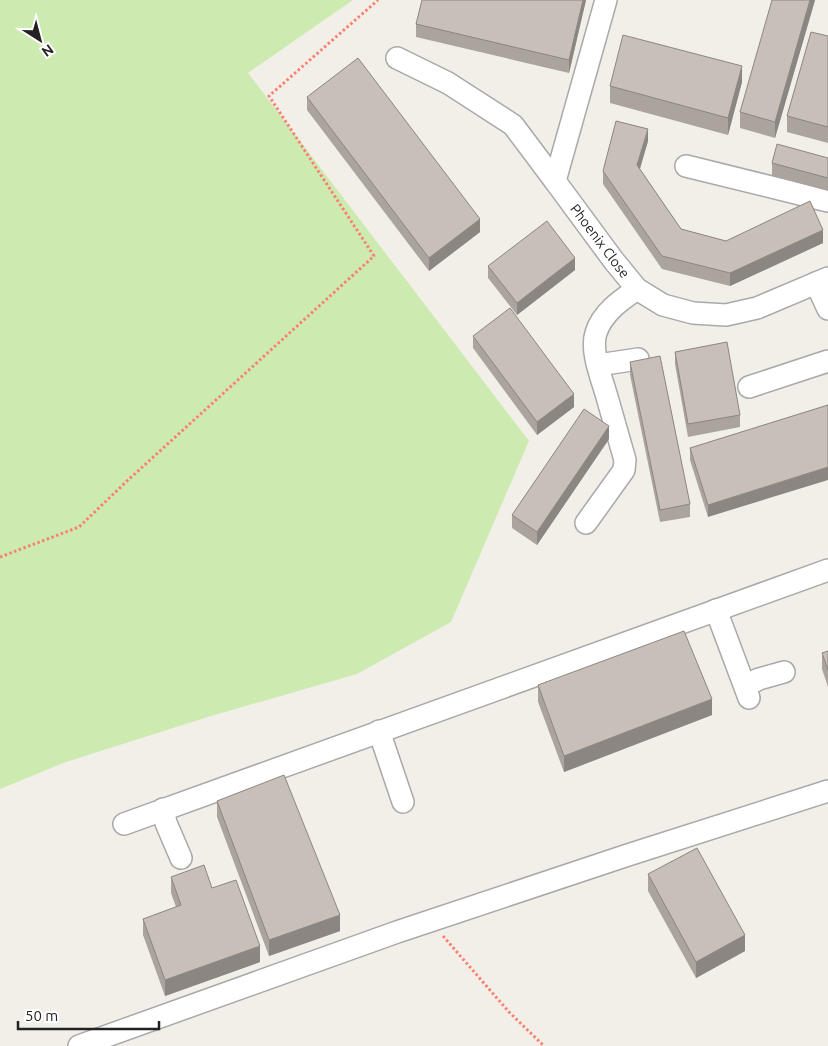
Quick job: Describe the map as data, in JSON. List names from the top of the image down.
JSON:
{
  "streets": {
    "street": ["Phoenix Close"]
  },
  "scale_bar": "50 m",
  "north": "bottom right"
}
